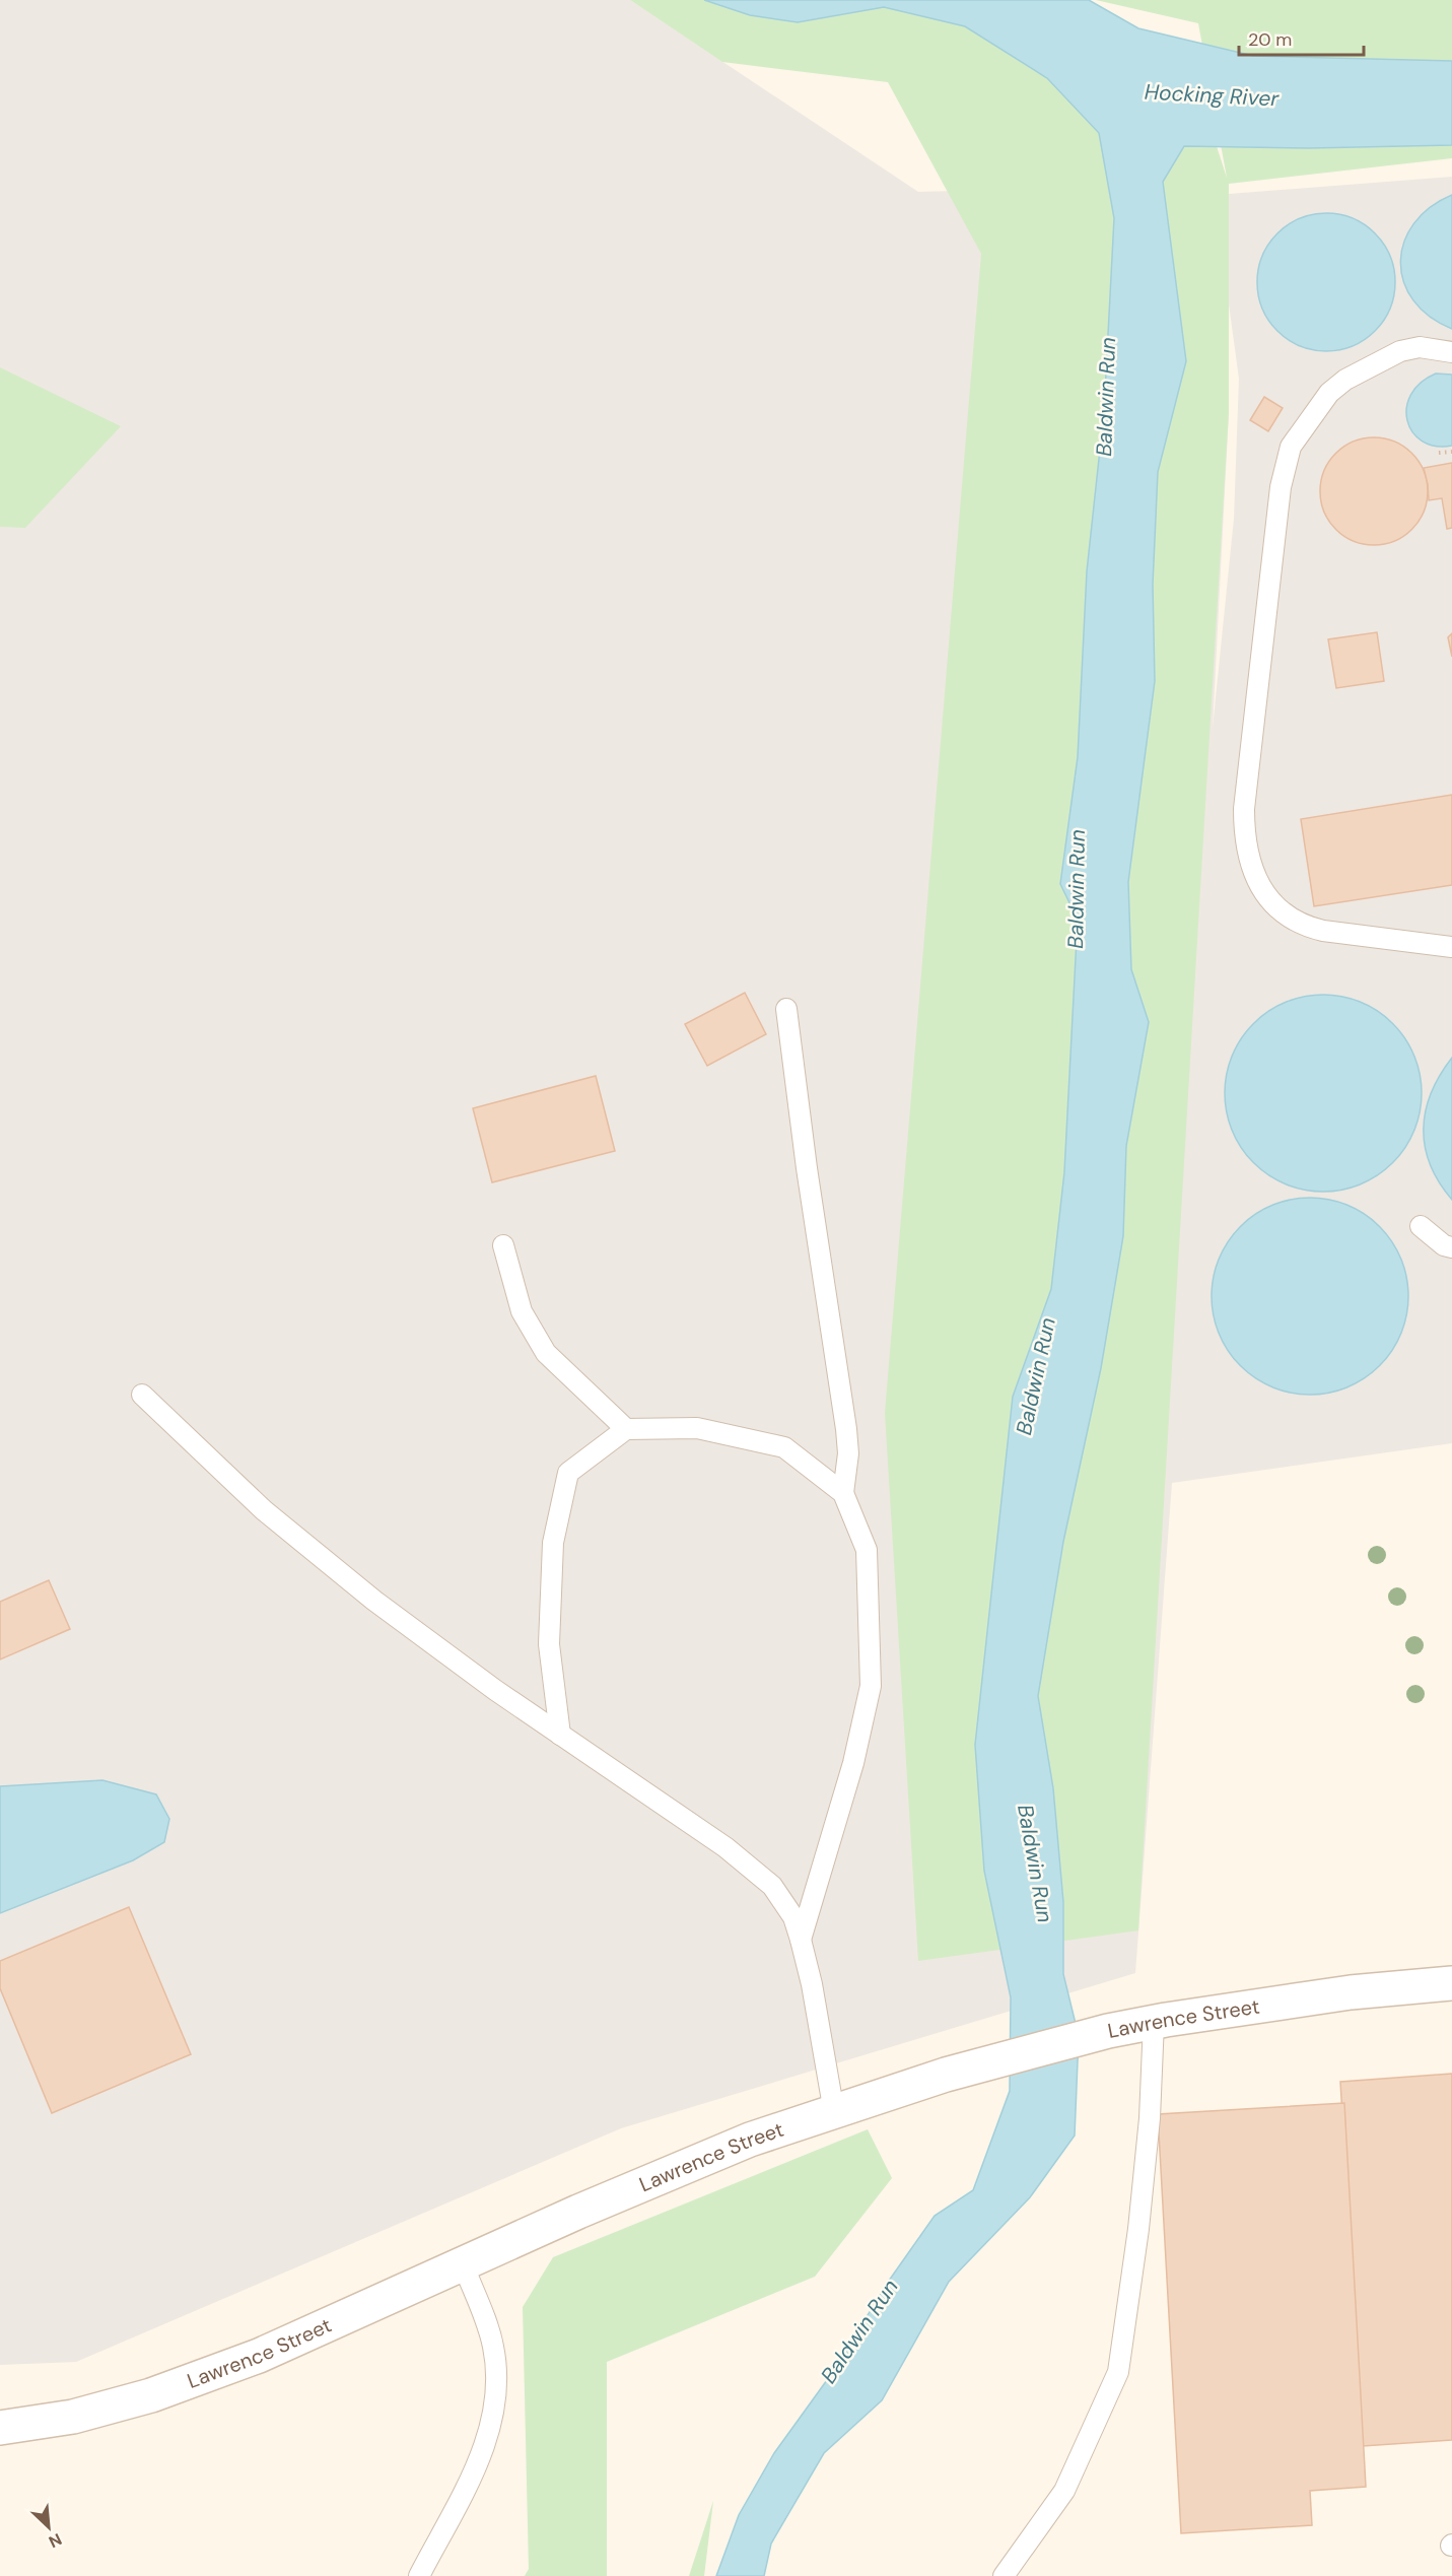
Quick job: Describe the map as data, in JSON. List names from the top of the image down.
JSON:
{
  "streets": {
    "street": ["Lawrence Street"]
  },
  "water": ["Hocking River", "Baldwin Run"],
  "scale_bar": "20 m",
  "north": "bottom right"
}
